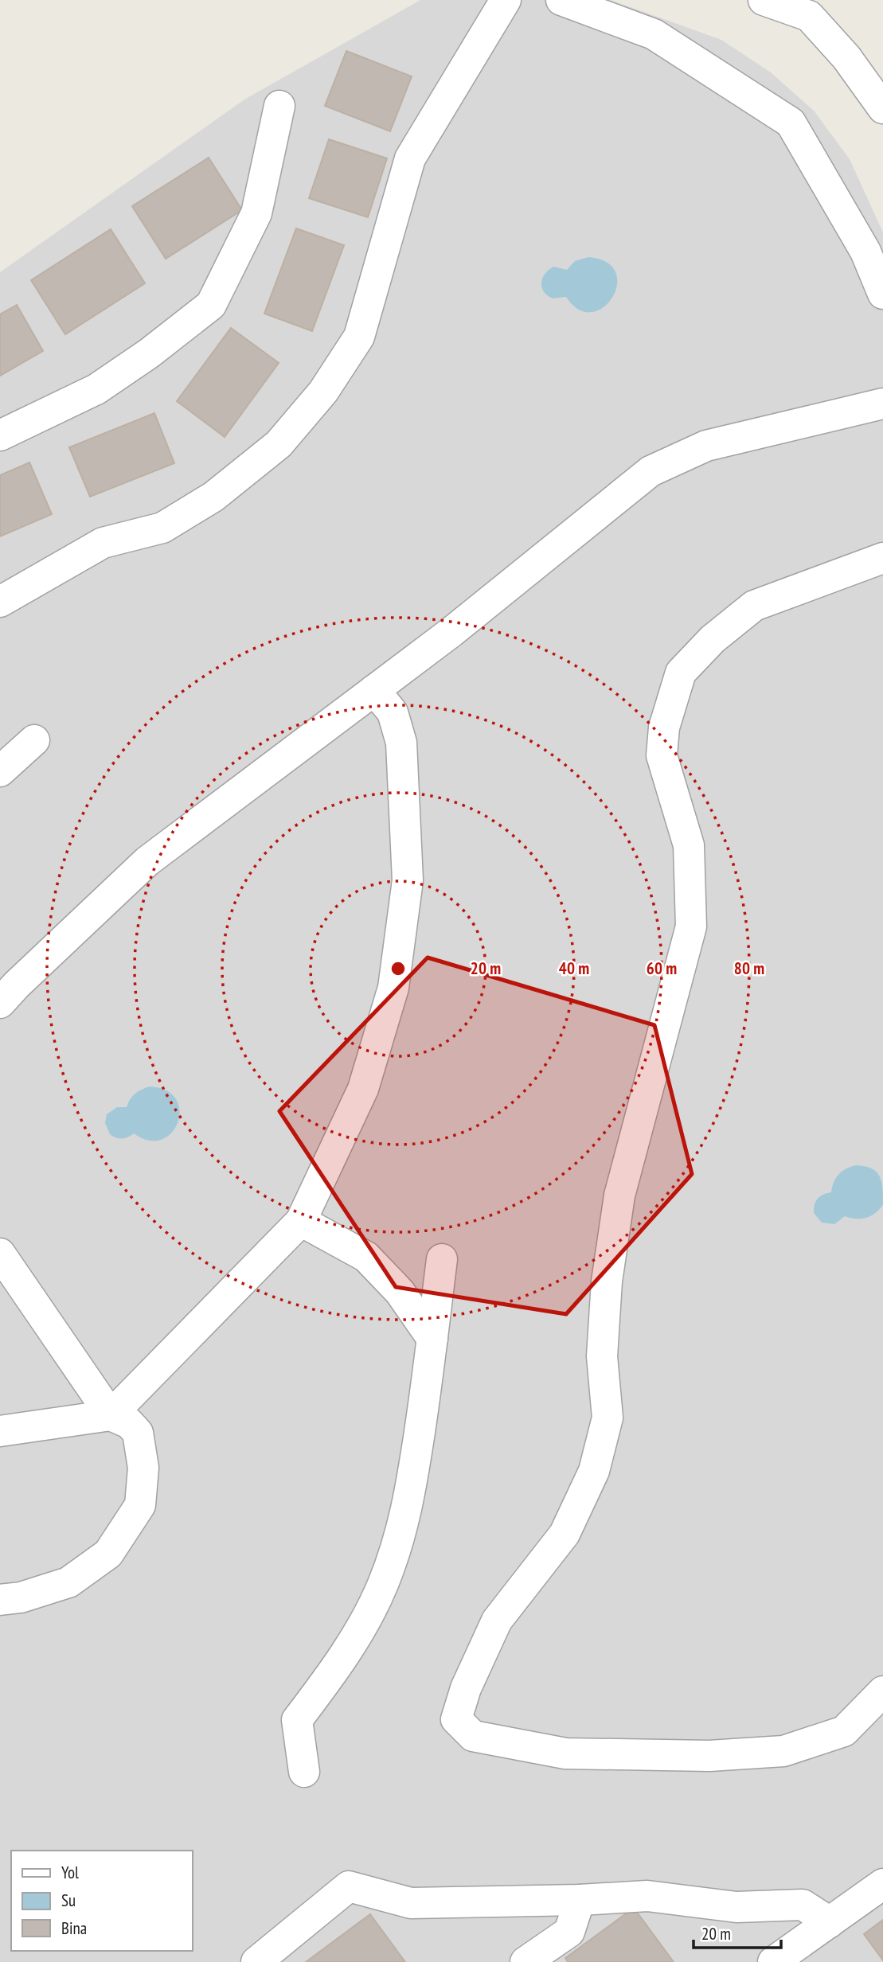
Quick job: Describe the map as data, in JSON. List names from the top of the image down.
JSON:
{
  "legend": ["Yol", "Su", "Bina"],
  "scale_bar": "20 m",
  "rings": [
    "20 m",
    "40 m",
    "60 m",
    "80 m"
  ]
}
